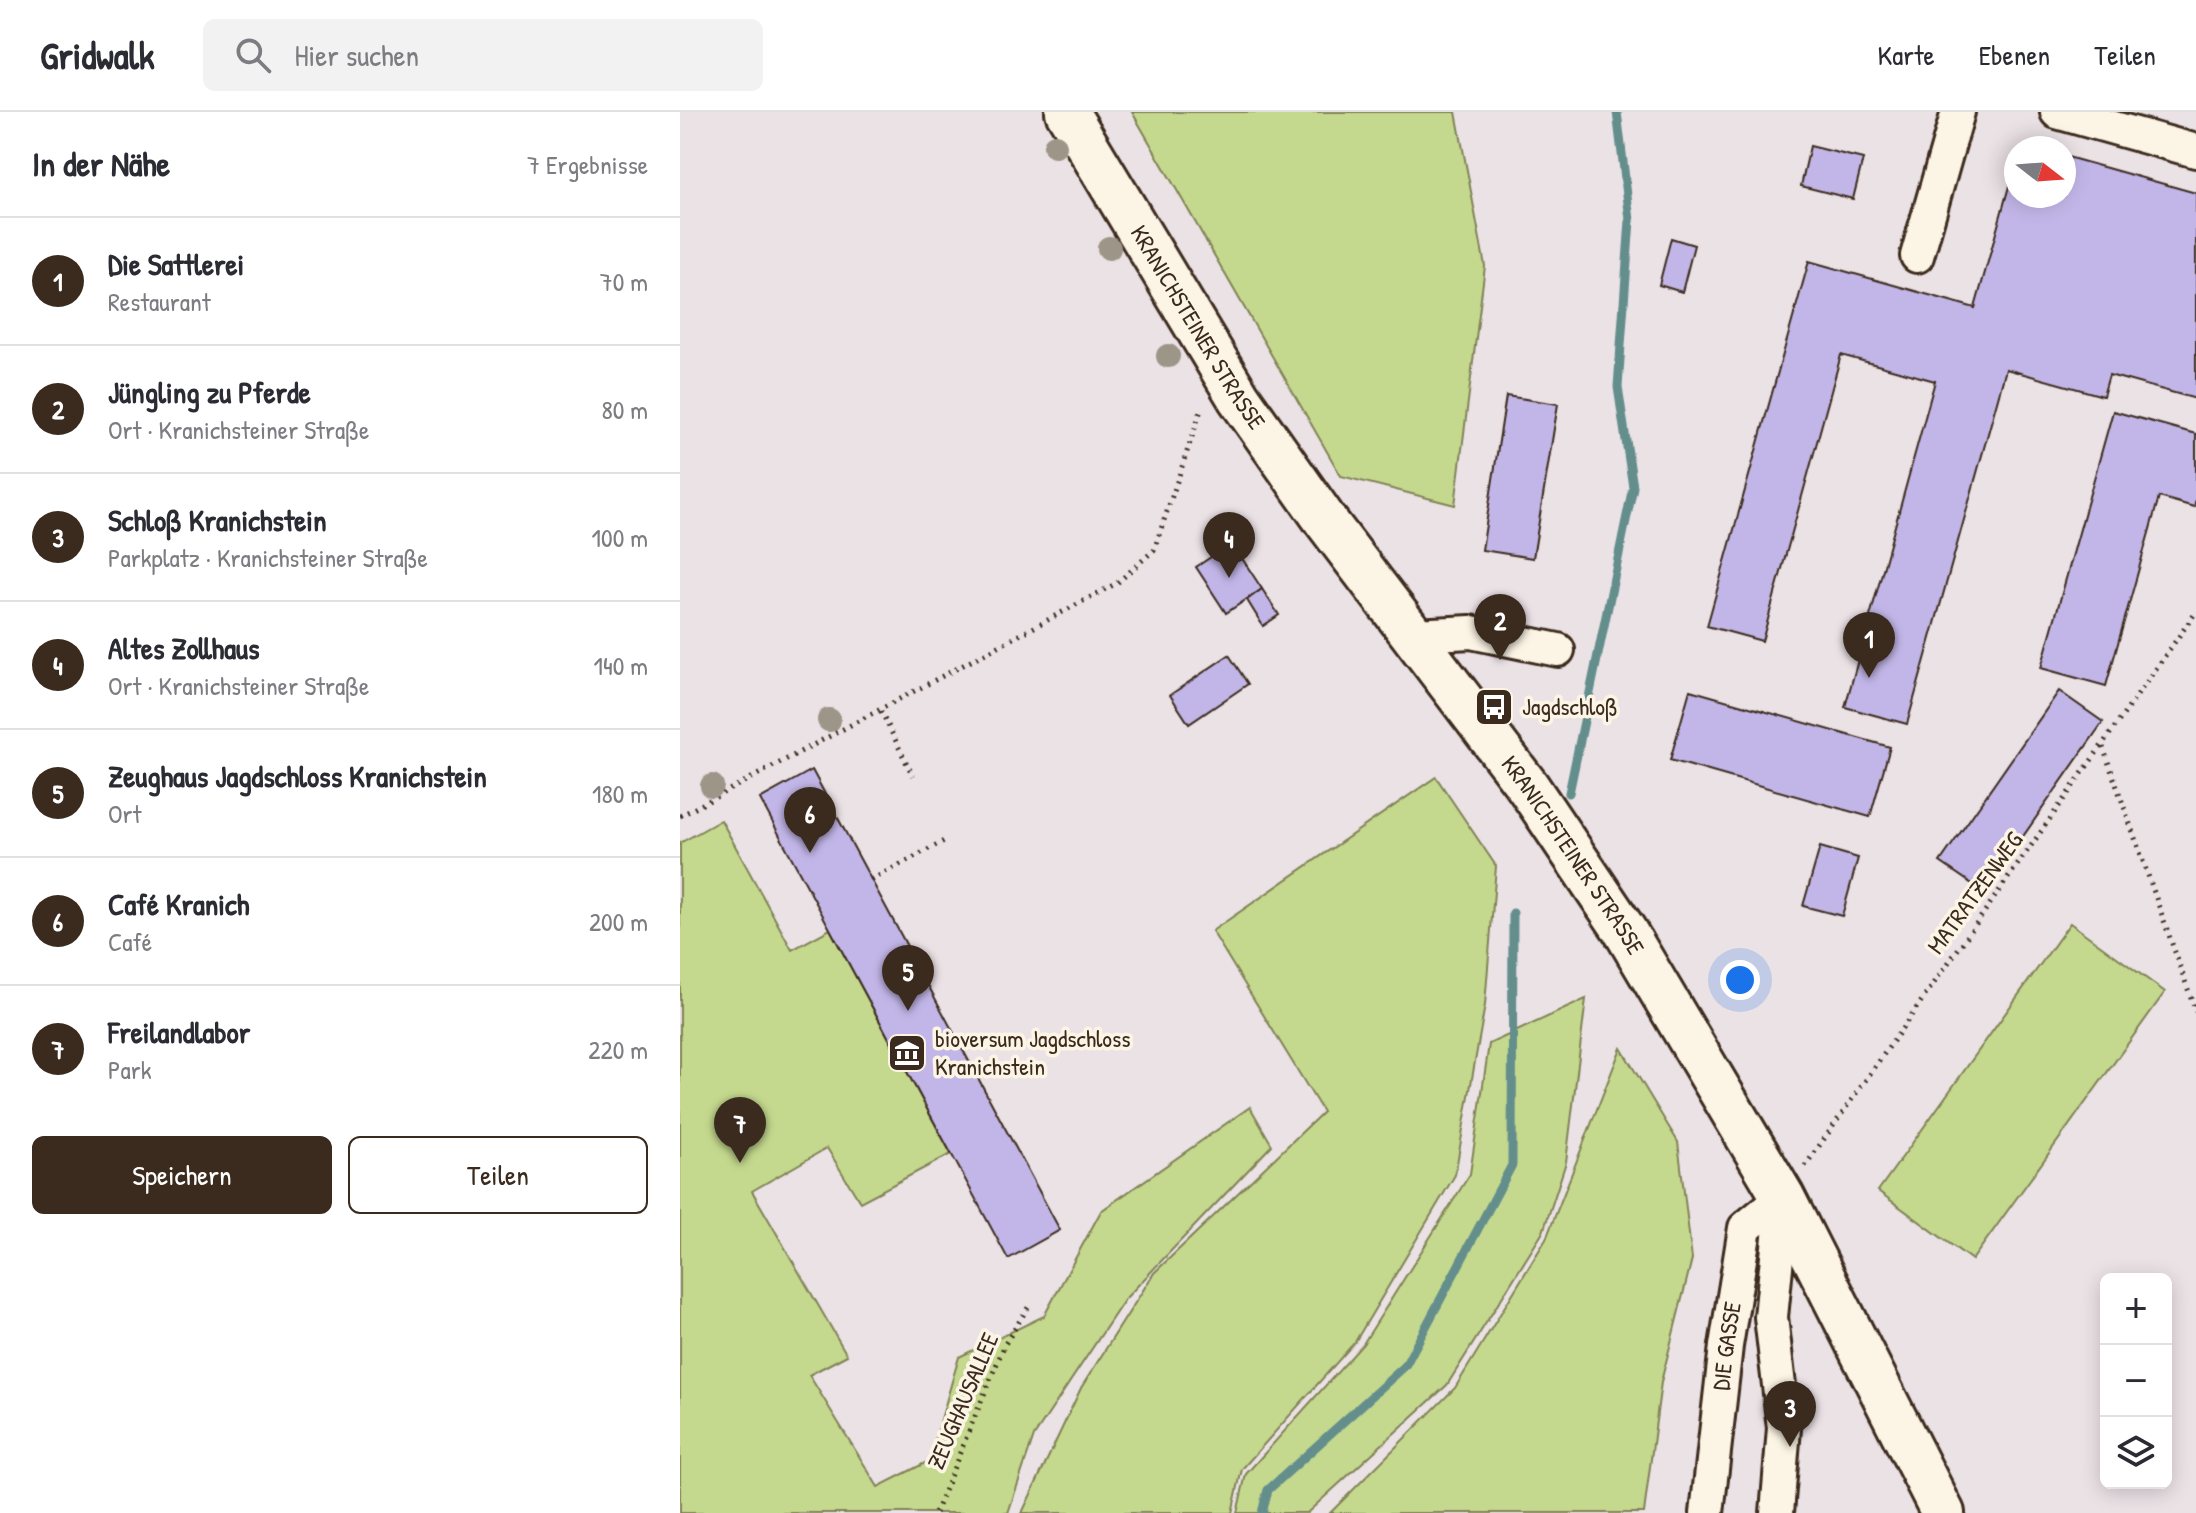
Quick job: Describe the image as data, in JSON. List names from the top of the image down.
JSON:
{
  "streets": {
    "main road": ["KRANICHSTEINER STRASSE"],
    "lane": ["DIE GASSE"],
    "path": ["MATRATZENWEG", "ZEUGHAUSALLEE"]
  },
  "crossings": [
    ["KRANICHSTEINER STRASSE", "MATRATZENWEG"],
    ["KRANICHSTEINER STRASSE", "DIE GASSE"],
    ["MATRATZENWEG", "DIE GASSE"]
  ],
  "places": {
    "bus stop": ["Jagdschloß"],
    "museum": ["bioversum Jagdschloss Kranichstein"]
  },
  "north": "right",
  "page": {
    "header": "Gridwalk",
    "search": "Hier suchen",
    "nav": ["Karte", "Ebenen", "Teilen"],
    "heading": ["In der Nähe", "7 Ergebnisse"],
    "list": [
      {
        "mark": "1",
        "name": "Die Sattlerei",
        "note": "Restaurant",
        "value": "70 m"
      },
      {
        "mark": "2",
        "name": "Jüngling zu Pferde",
        "note": "Ort · Kranichsteiner Straße",
        "value": "80 m"
      },
      {
        "mark": "3",
        "name": "Schloß Kranichstein",
        "note": "Parkplatz · Kranichsteiner Straße",
        "value": "100 m"
      },
      {
        "mark": "4",
        "name": "Altes Zollhaus",
        "note": "Ort · Kranichsteiner Straße",
        "value": "140 m"
      },
      {
        "mark": "5",
        "name": "Zeughaus Jagdschloss Kranichstein",
        "note": "Ort",
        "value": "180 m"
      },
      {
        "mark": "6",
        "name": "Café Kranich",
        "note": "Café",
        "value": "200 m"
      },
      {
        "mark": "7",
        "name": "Freilandlabor",
        "note": "Park",
        "value": "220 m"
      }
    ],
    "pins": [
      "4",
      "2",
      "1",
      "6",
      "5",
      "7",
      "3"
    ],
    "buttons": ["Speichern", "Teilen"],
    "map_buttons": ["+", "−"]
  }
}
